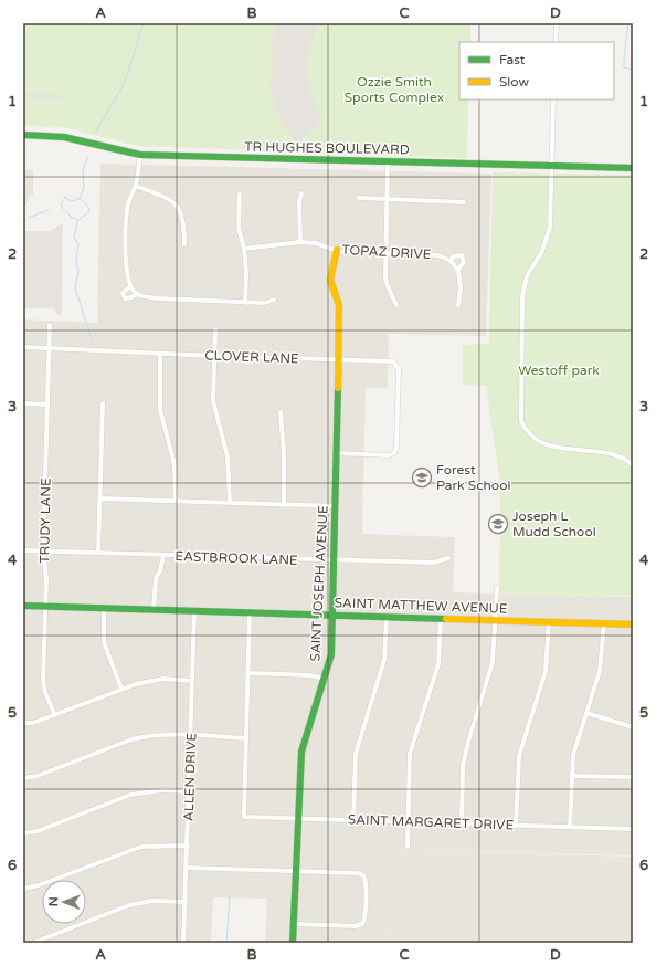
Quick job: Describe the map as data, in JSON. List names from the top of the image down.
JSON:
{
  "streets": {
    "street": [
      "TR HUGHES BOULEVARD",
      "TOPAZ DRIVE",
      "CLOVER LANE",
      "TRUDY LANE",
      "EASTBROOK LANE",
      "SAINT JOSEPH AVENUE",
      "SAINT MATTHEW AVENUE",
      "ALLEN DRIVE",
      "SAINT MARGARET DRIVE"
    ]
  },
  "crossings": [
    ["TOPAZ DRIVE", "SAINT JOSEPH AVENUE"],
    ["CLOVER LANE", "TRUDY LANE"],
    ["CLOVER LANE", "SAINT JOSEPH AVENUE"],
    ["TRUDY LANE", "EASTBROOK LANE"],
    ["TRUDY LANE", "SAINT MATTHEW AVENUE"],
    ["EASTBROOK LANE", "SAINT JOSEPH AVENUE"],
    ["SAINT JOSEPH AVENUE", "SAINT MATTHEW AVENUE"],
    ["SAINT JOSEPH AVENUE", "SAINT MARGARET DRIVE"],
    ["SAINT MATTHEW AVENUE", "ALLEN DRIVE"]
  ],
  "parks": ["Ozzie Smith Sports Complex", "Westoff park"],
  "places": {
    "school or university": ["Forest Park School", "Joseph L Mudd School"]
  },
  "legend": ["Fast", "Slow"],
  "north": "left",
  "grid": {
    "columns": [
      "A",
      "B",
      "C",
      "D"
    ],
    "rows": [
      "1",
      "2",
      "3",
      "4",
      "5",
      "6"
    ]
  }
}
